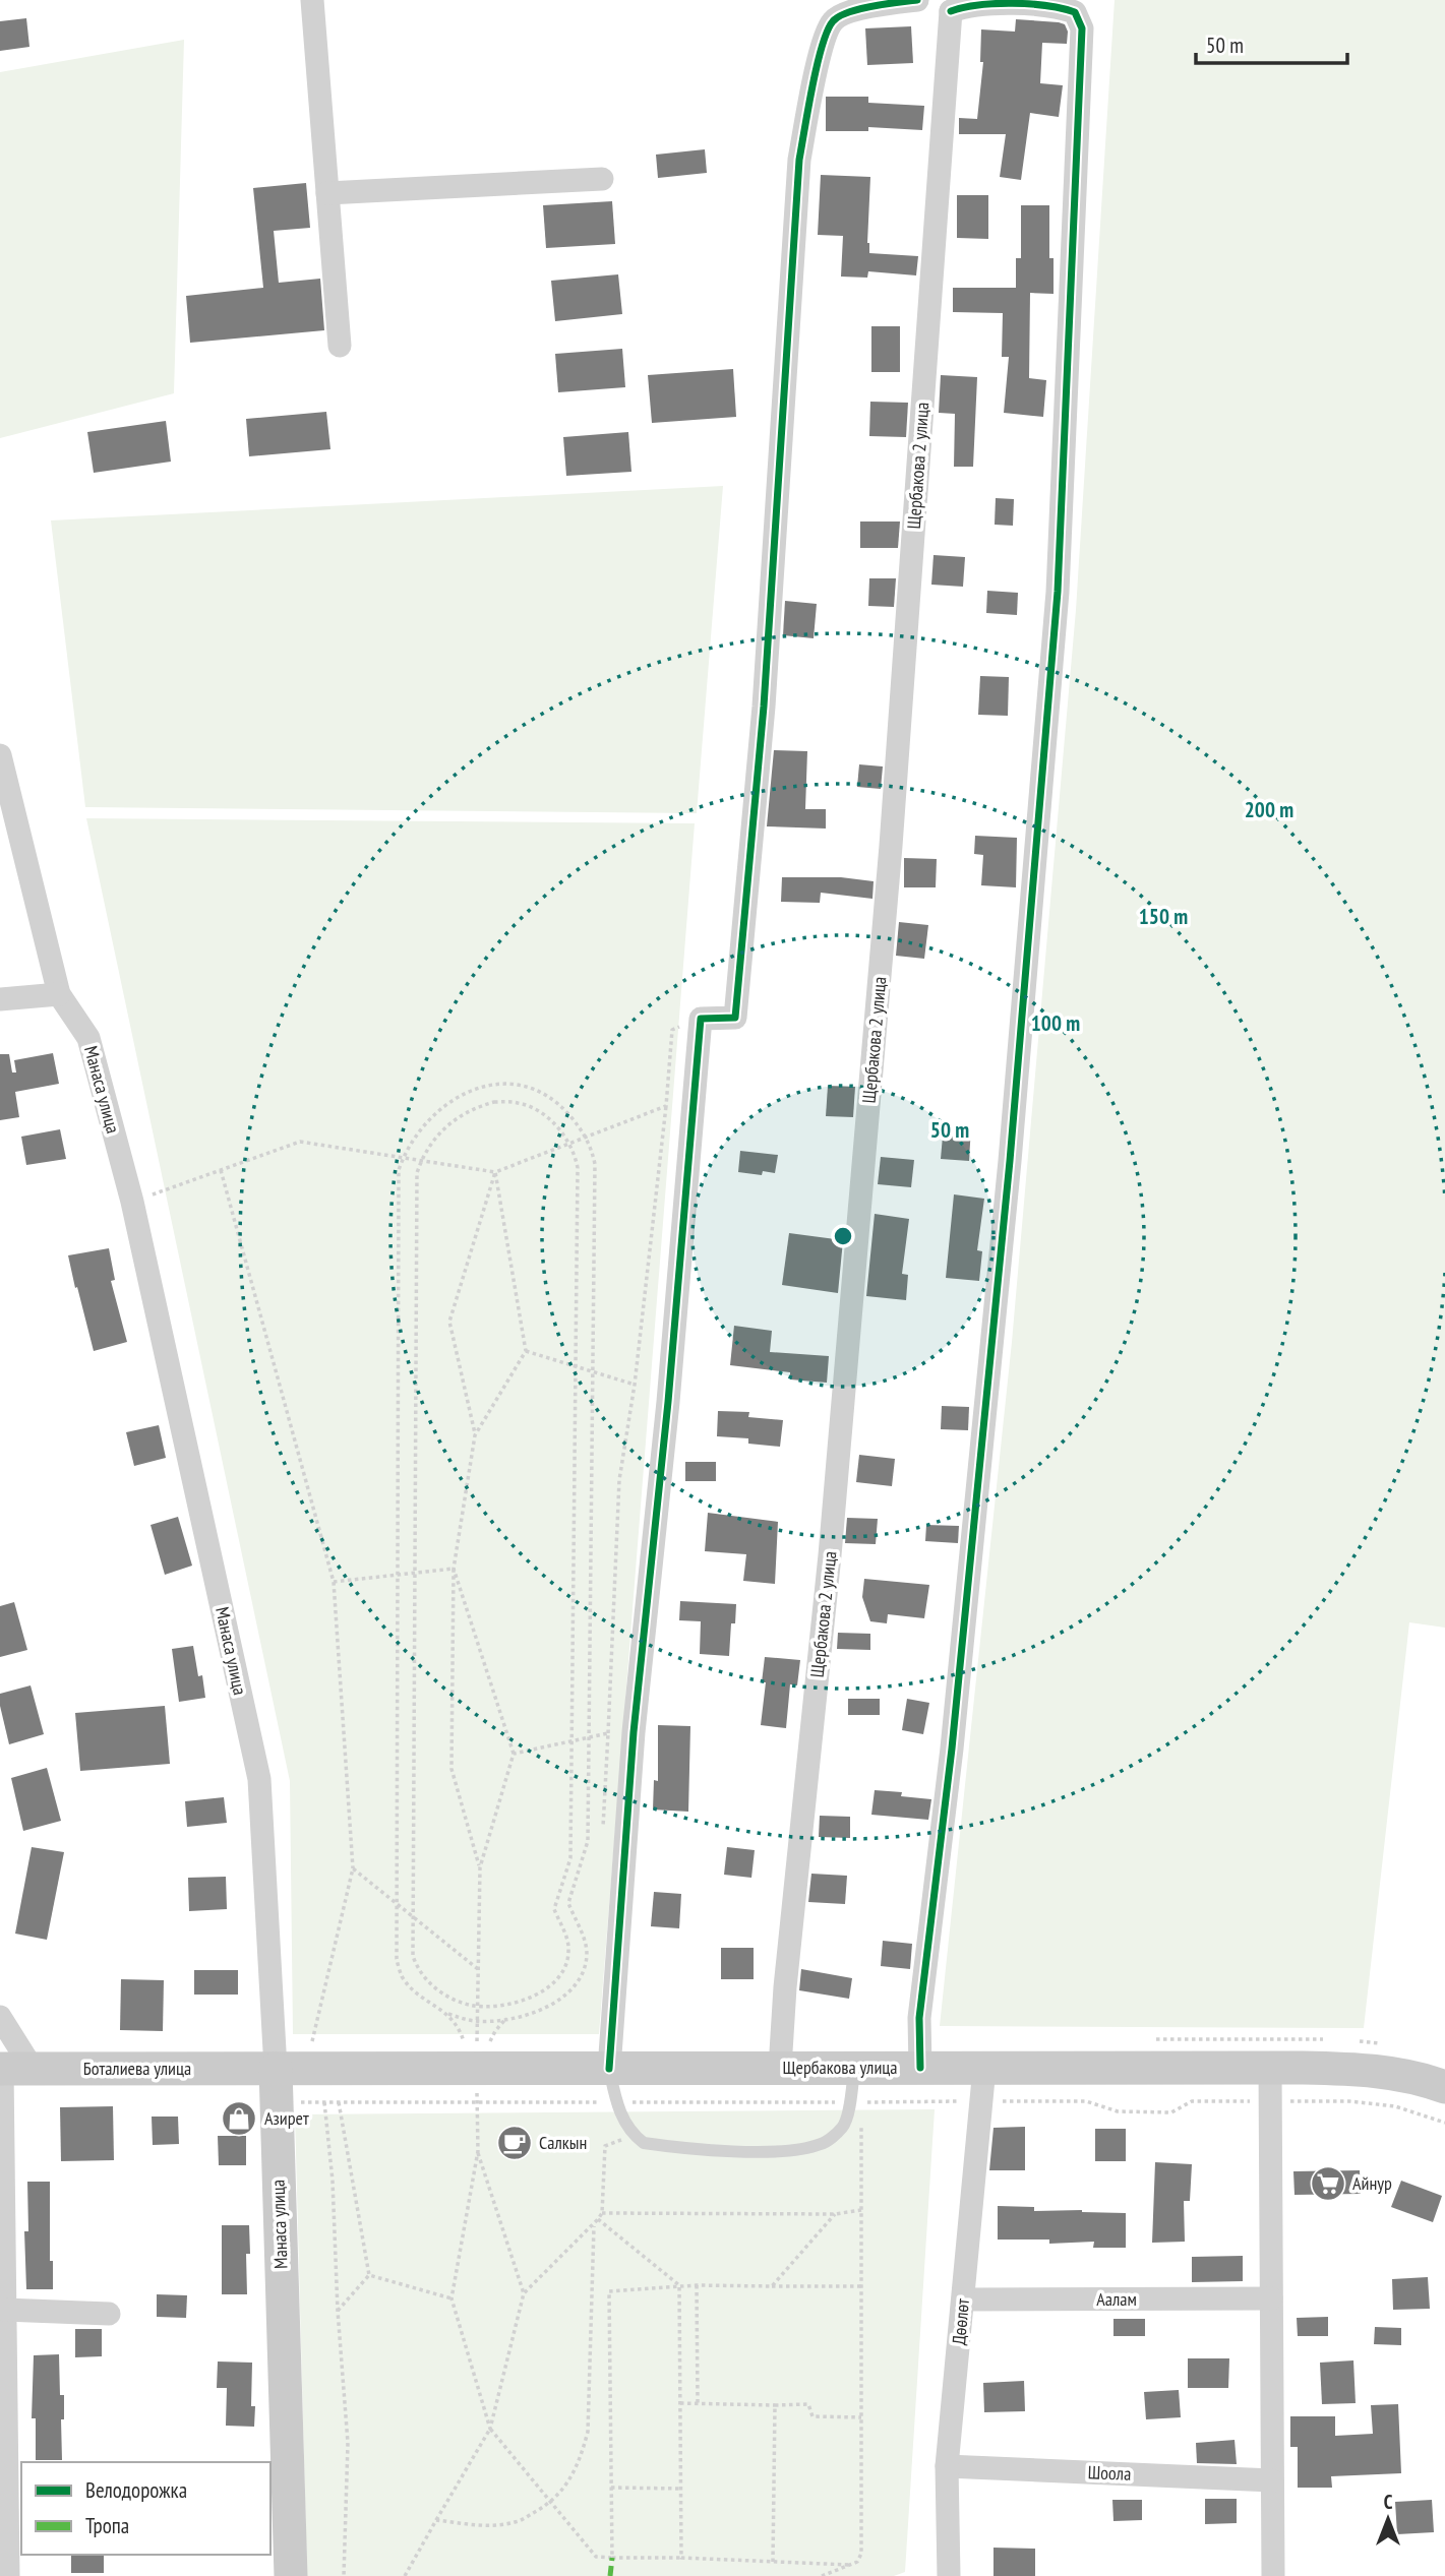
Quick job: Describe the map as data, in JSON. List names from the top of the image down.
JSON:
{
  "streets": {
    "street": [
      "Щербакова 2 улица",
      "Манаса улица",
      "Щербакова улица",
      "Боталиева улица",
      "Аалам",
      "Дөөлөт",
      "Шоола"
    ]
  },
  "crossings": [
    ["Щербакова 2 улица", "Щербакова улица"],
    ["Манаса улица", "Щербакова улица"],
    ["Манаса улица", "Боталиева улица"],
    ["Щербакова улица", "Боталиева улица"],
    ["Щербакова улица", "Дөөлөт"],
    ["Аалам", "Дөөлөт"],
    ["Дөөлөт", "Шоола"]
  ],
  "places": {
    "shop": ["Азирет"],
    "cafe": ["Салкын"],
    "supermarket": ["Айнур"]
  },
  "legend": ["Велодорожка", "Тропа"],
  "scale_bar": "50 m",
  "north": "top",
  "rings": [
    "200 m",
    "150 m",
    "100 m",
    "50 m"
  ]
}
